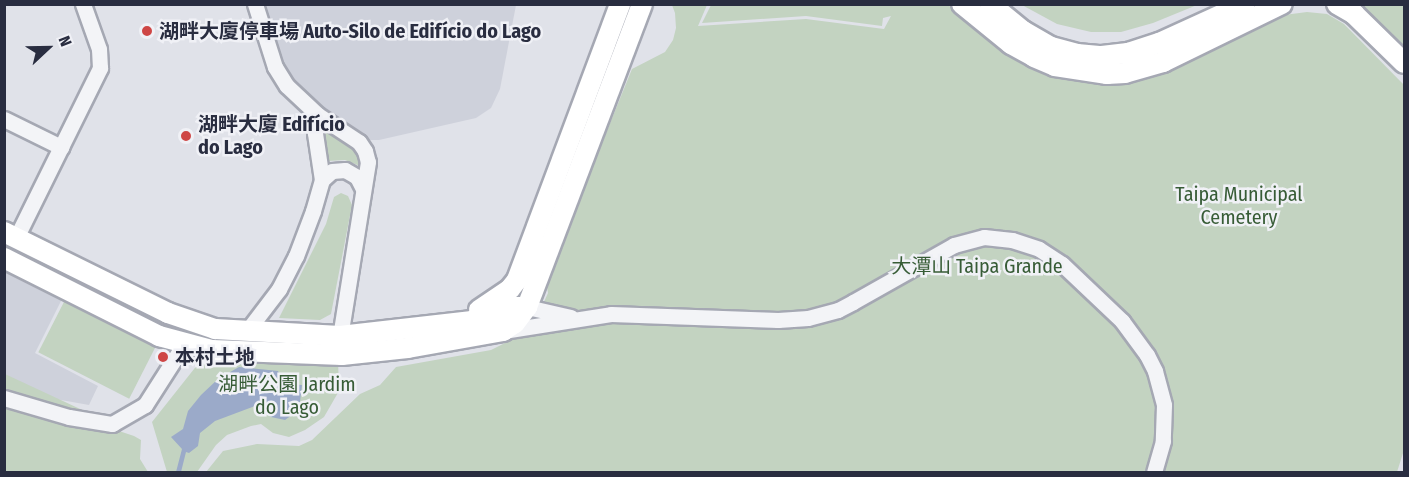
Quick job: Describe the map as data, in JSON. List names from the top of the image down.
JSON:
{
  "parks": ["Taipa Municipal Cemetery", "大潭山 Taipa Grande", "湖畔公園 Jardim do Lago"],
  "places": ["湖畔大廈停車場 Auto-Silo de Edifício do Lago", "湖畔大廈 Edifício do Lago", "本村土地"],
  "north": "right"
}
